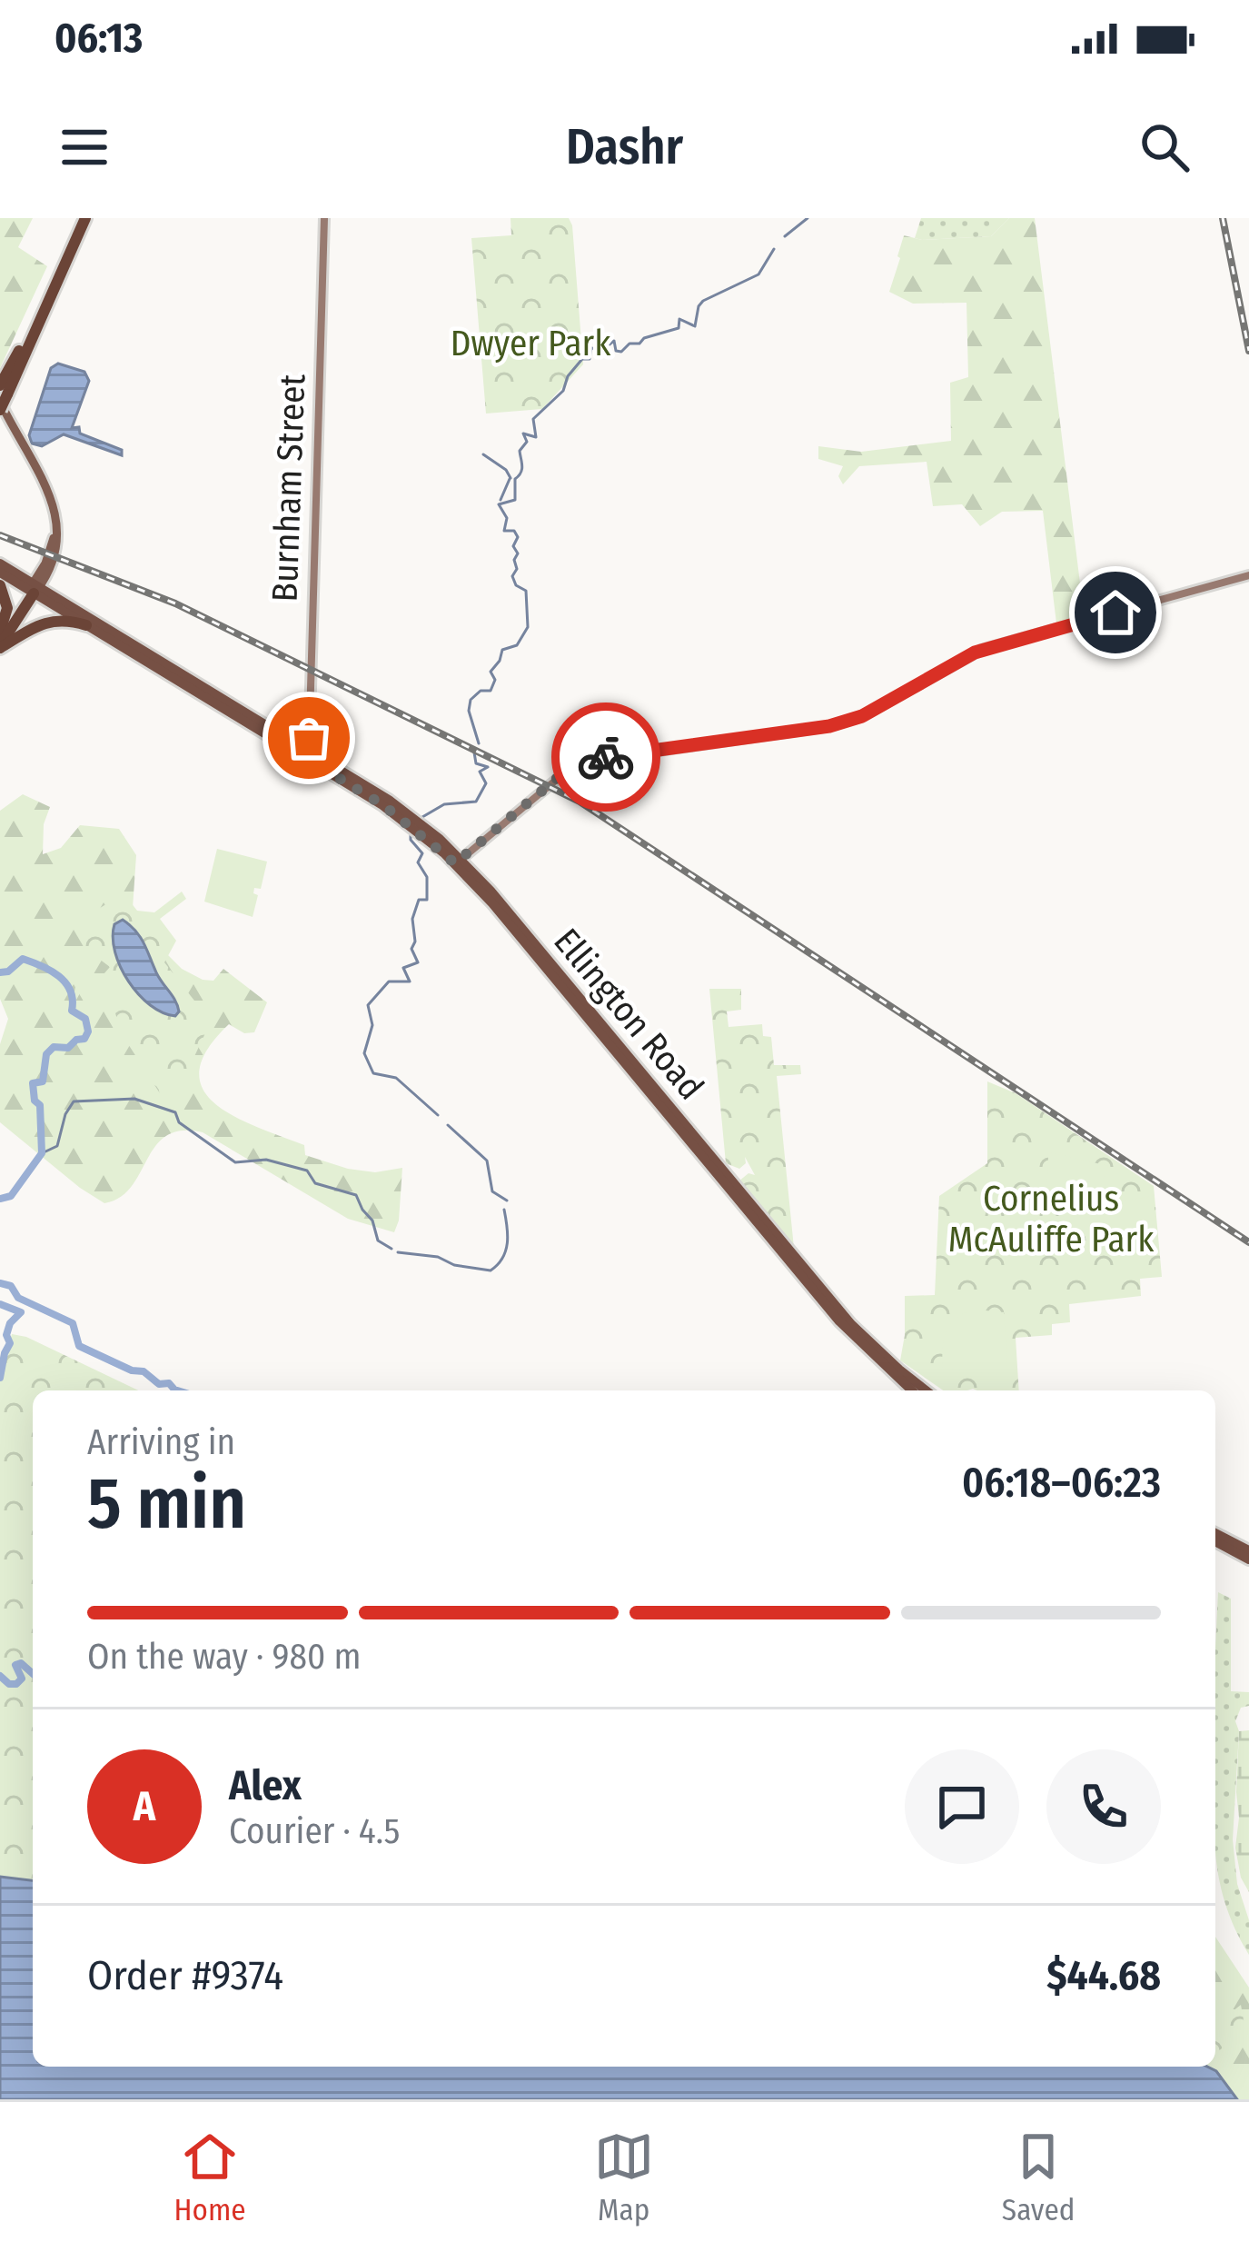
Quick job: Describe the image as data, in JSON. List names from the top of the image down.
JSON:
{
  "streets": {
    "highway": ["Ellington Road"],
    "main road": ["Burnham Street"]
  },
  "crossings": [
    ["Burnham Street", "Ellington Road"]
  ],
  "parks": ["Dwyer Park", "Cornelius McAuliffe Park"],
  "page": {
    "status": "06:13",
    "header": "Dashr",
    "heading": ["5 min", "Arriving in", "06:18–06:23"],
    "panel": [
      "Alex",
      "Courier · 4.5",
      "Order #9374",
      "$44.68"
    ],
    "bar": "On the way · 980 m",
    "round": "A",
    "tabs": ["Home", "Map", "Saved"]
  }
}
